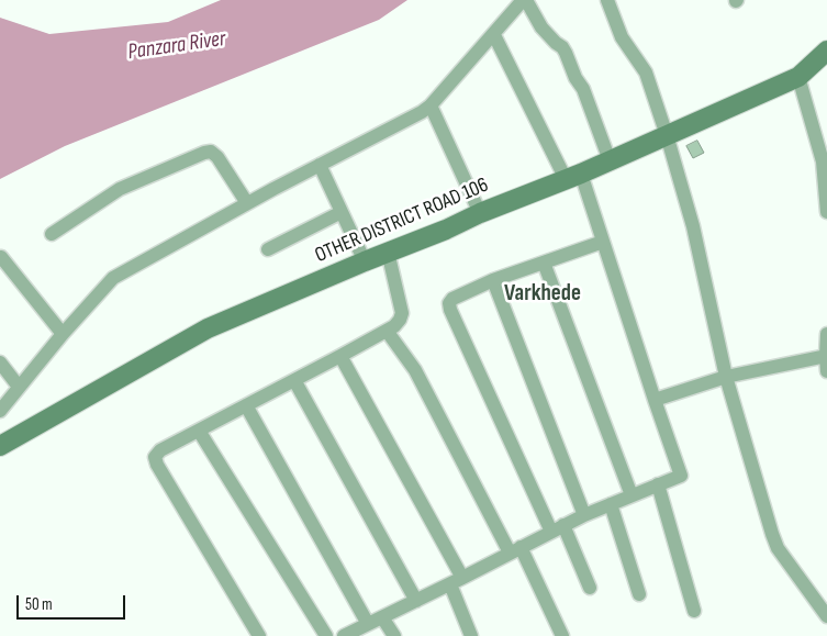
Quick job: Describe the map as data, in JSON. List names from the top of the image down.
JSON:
{
  "streets": {
    "main road": ["OTHER DISTRICT ROAD 106"]
  },
  "districts": ["Varkhede"],
  "water": ["Panzara River"],
  "scale_bar": "50 m"
}
